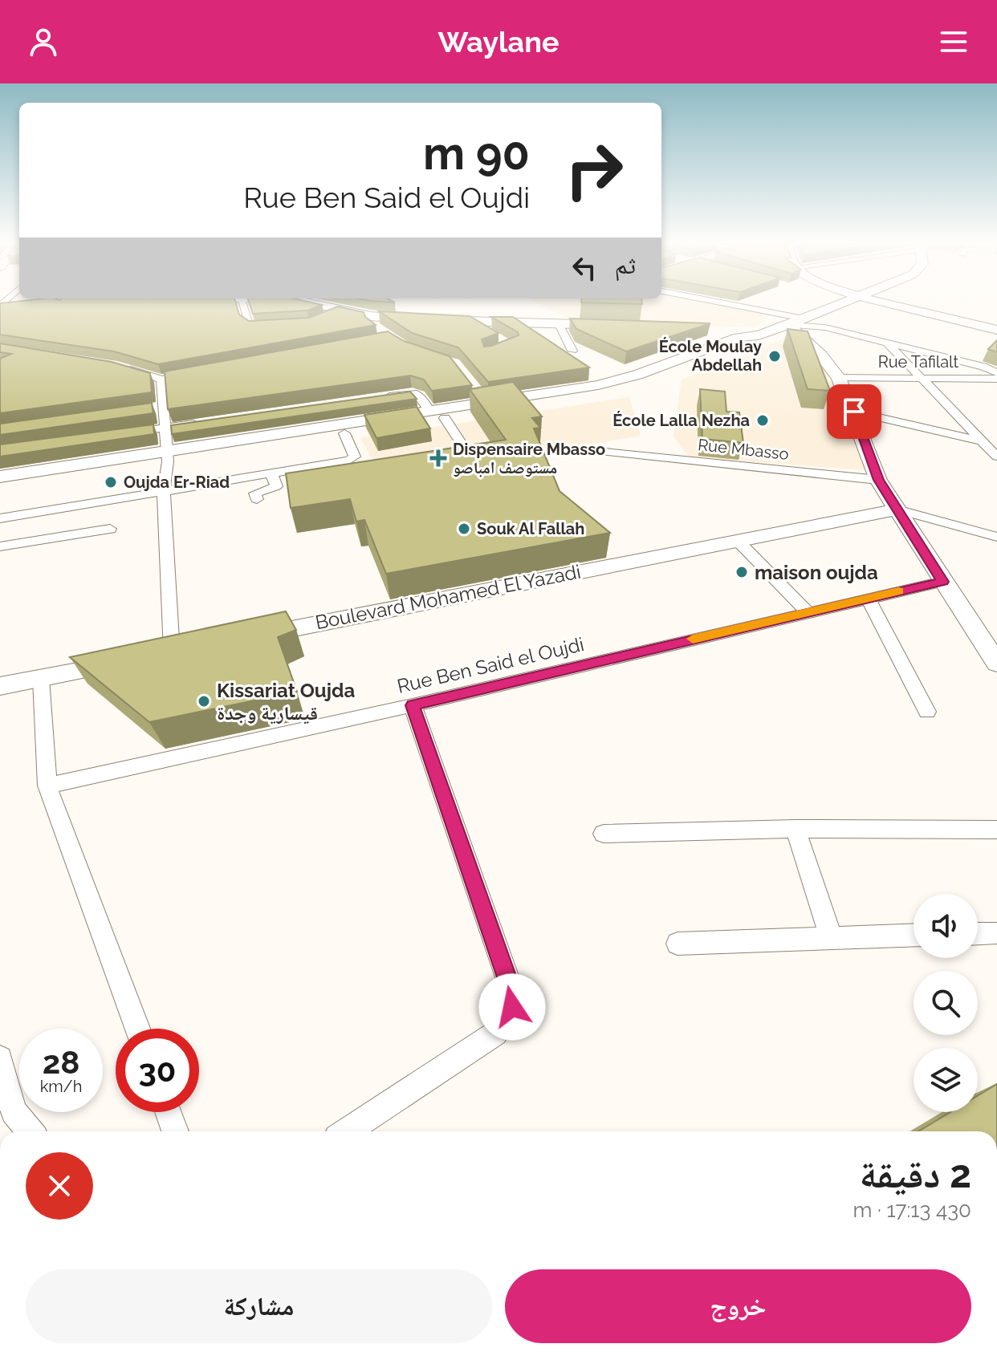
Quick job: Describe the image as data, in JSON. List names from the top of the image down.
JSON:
{
  "streets": {
    "street": [
      "Rue Tafilalt",
      "Rue Mbasso",
      "Boulevard Mohamed El Yazadi",
      "Rue Ben Said el Oujdi"
    ]
  },
  "places": {
    "other": [
      "École Moulay Abdellah",
      "École Lalla Nezha",
      "Oujda Er-Riad",
      "Souk Al Fallah",
      "maison oujda",
      "Kissariat Oujda قيسارية وجدة"
    ],
    "health": ["Dispensaire Mbasso مستوصف امباصو"]
  },
  "page": {
    "header": "Waylane",
    "turn": ["90 m", "Rue Ben Said el Oujdi"],
    "then": "ثم",
    "speed": "28 km/h",
    "limit": "30",
    "heading": ["2 دقيقة", "430 m · 17:13"],
    "buttons": ["خروج", "مشاركة"]
  }
}
